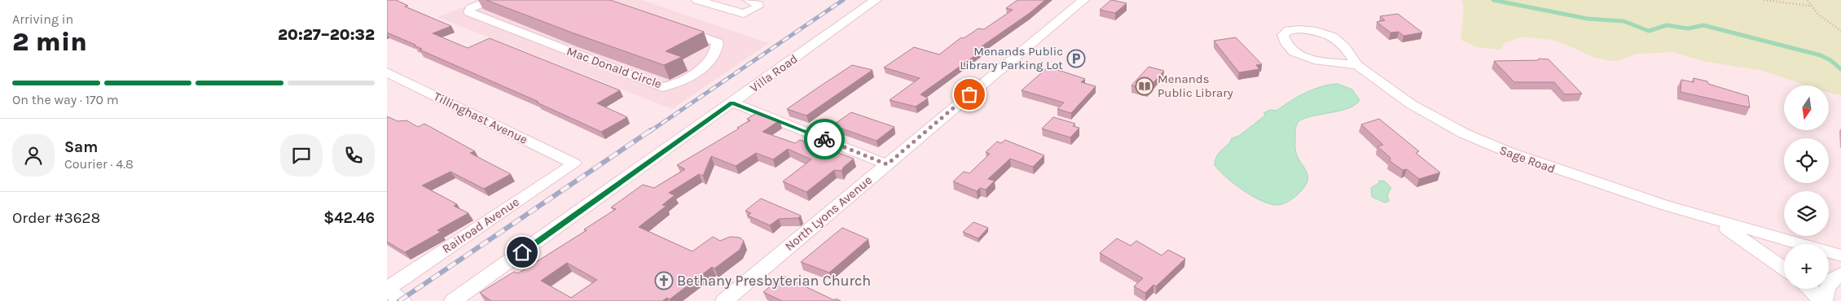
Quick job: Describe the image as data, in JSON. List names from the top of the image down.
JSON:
{
  "streets": {
    "street": [
      "Mac Donald Circle",
      "Villa Road",
      "Tillinghast Avenue",
      "Sage Road",
      "North Lyons Avenue",
      "Railroad Avenue"
    ]
  },
  "crossings": [
    ["Tillinghast Avenue", "Railroad Avenue"]
  ],
  "places": {
    "parking": ["Menands Public Library Parking Lot"],
    "library": ["Menands Public Library"],
    "church": ["Bethany Presbyterian Church"]
  },
  "north": "bottom",
  "page": {
    "heading": ["2 min", "Arriving in", "20:27–20:32"],
    "panel": [
      "Sam",
      "Courier · 4.8",
      "Order #3628",
      "$42.46"
    ],
    "bar": "On the way · 170 m",
    "map_buttons": "+"
  }
}
